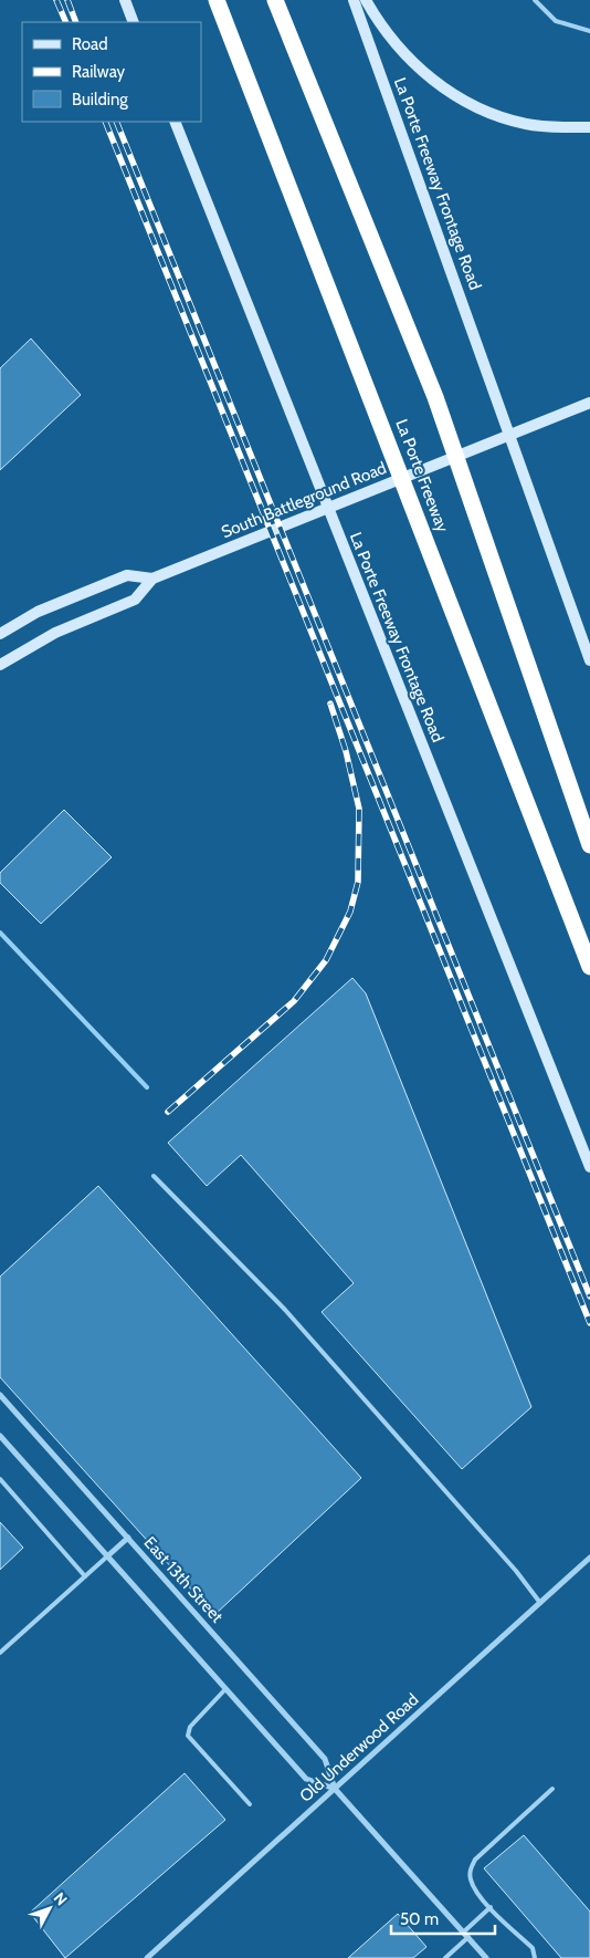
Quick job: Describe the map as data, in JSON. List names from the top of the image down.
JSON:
{
  "streets": {
    "highway": ["La Porte Freeway"],
    "main road": ["La Porte Freeway Frontage Road", "South Battleground Road"],
    "street": ["East 13th Street", "Old Underwood Road"]
  },
  "crossings": [
    ["La Porte Freeway Frontage Road", "South Battleground Road"],
    ["East 13th Street", "Old Underwood Road"]
  ],
  "legend": ["Road", "Railway", "Building"],
  "scale_bar": "50 m",
  "north": "top right"
}
